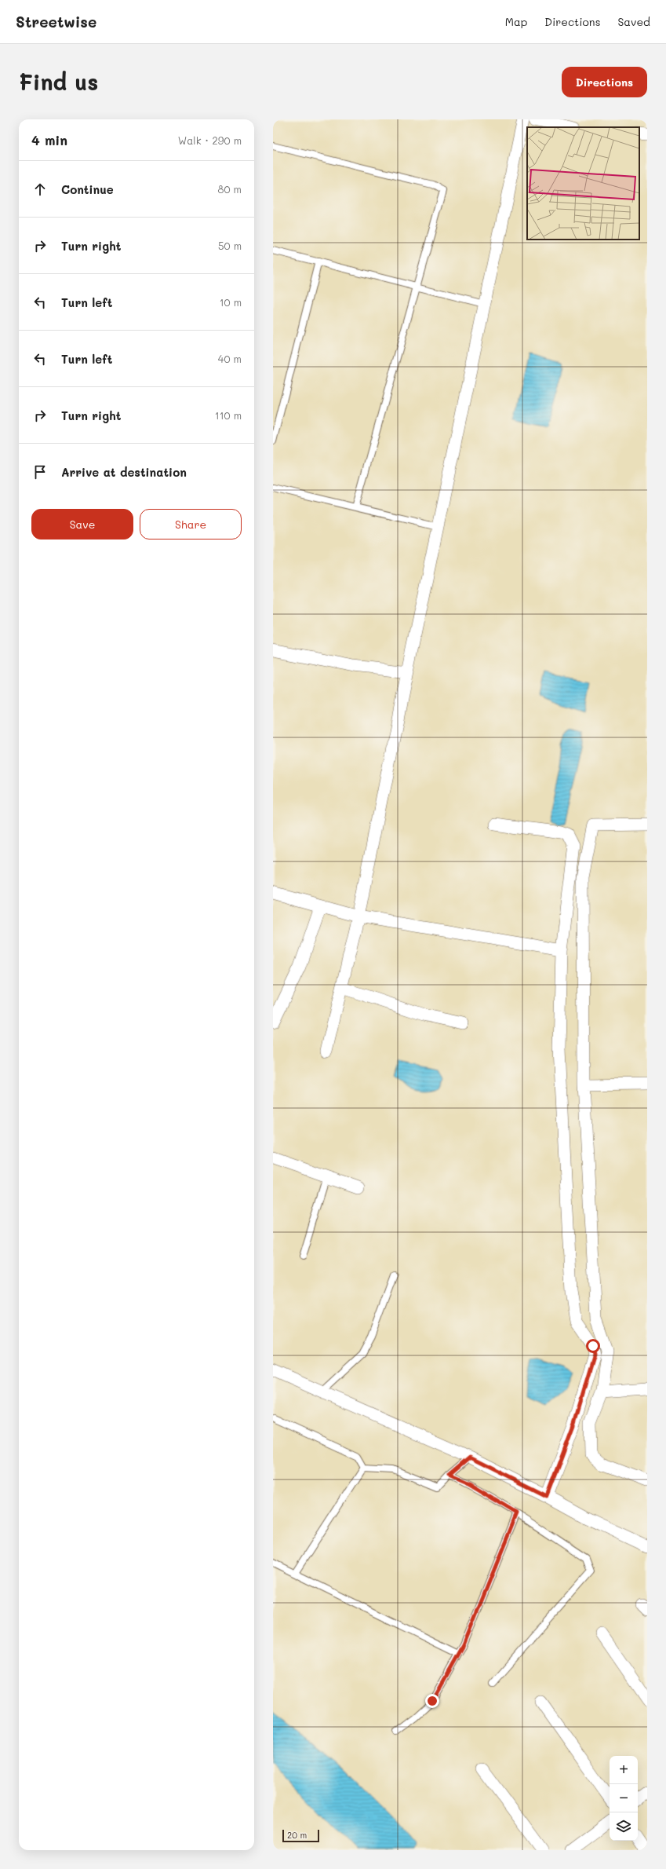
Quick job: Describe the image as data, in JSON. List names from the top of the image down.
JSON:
{
  "scale_bar": "20 m",
  "page": {
    "header": "Streetwise",
    "nav": ["Map", "Directions", "Saved"],
    "buttons": [
      "Directions",
      ["Save", "Share"]
    ],
    "title": "Find us",
    "heading": ["4 min", "Walk · 290 m"],
    "list": [
      ["Continue", "80 m"],
      ["Turn right", "50 m"],
      ["Turn left", "10 m"],
      ["Turn left", "40 m"],
      ["Turn right", "110 m"],
      "Arrive at destination"
    ],
    "map_buttons": ["+", "−"],
    "scale": "20 m"
  }
}
